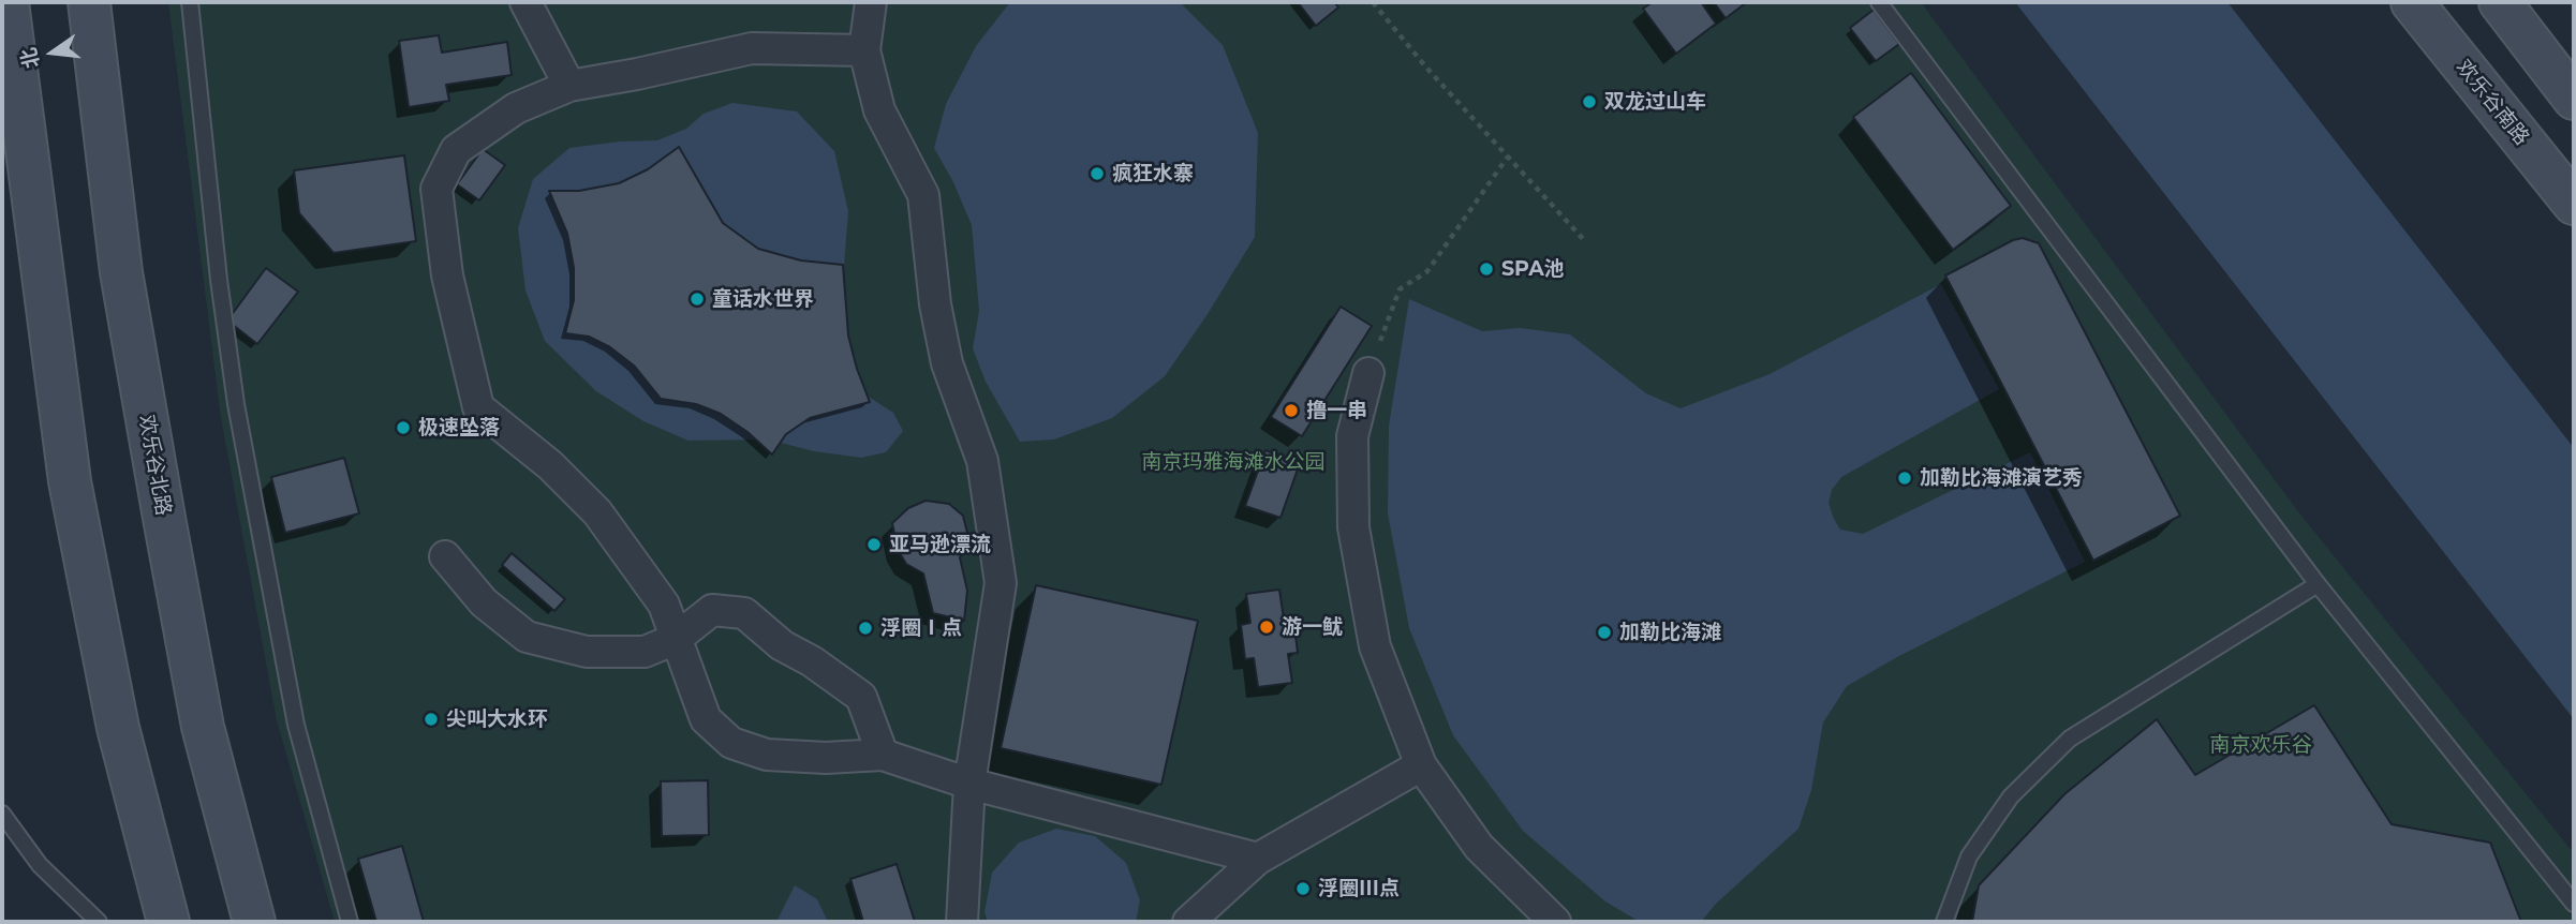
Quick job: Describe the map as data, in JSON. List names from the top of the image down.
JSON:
{
  "streets": {
    "main road": ["欢乐谷南路", "欢乐谷北路"]
  },
  "parks": ["南京玛雅海滩水公园", "南京欢乐谷"],
  "places": [
    "双龙过山车",
    "疯狂水寨",
    "SPA池",
    "童话水世界",
    "撸一串",
    "极速坠落",
    "加勒比海滩演艺秀",
    "亚马逊漂流",
    "游一鱿",
    "浮圈Ⅰ点",
    "加勒比海滩",
    "尖叫大水环",
    "浮圈Ⅲ点"
  ],
  "north": "left"
}
